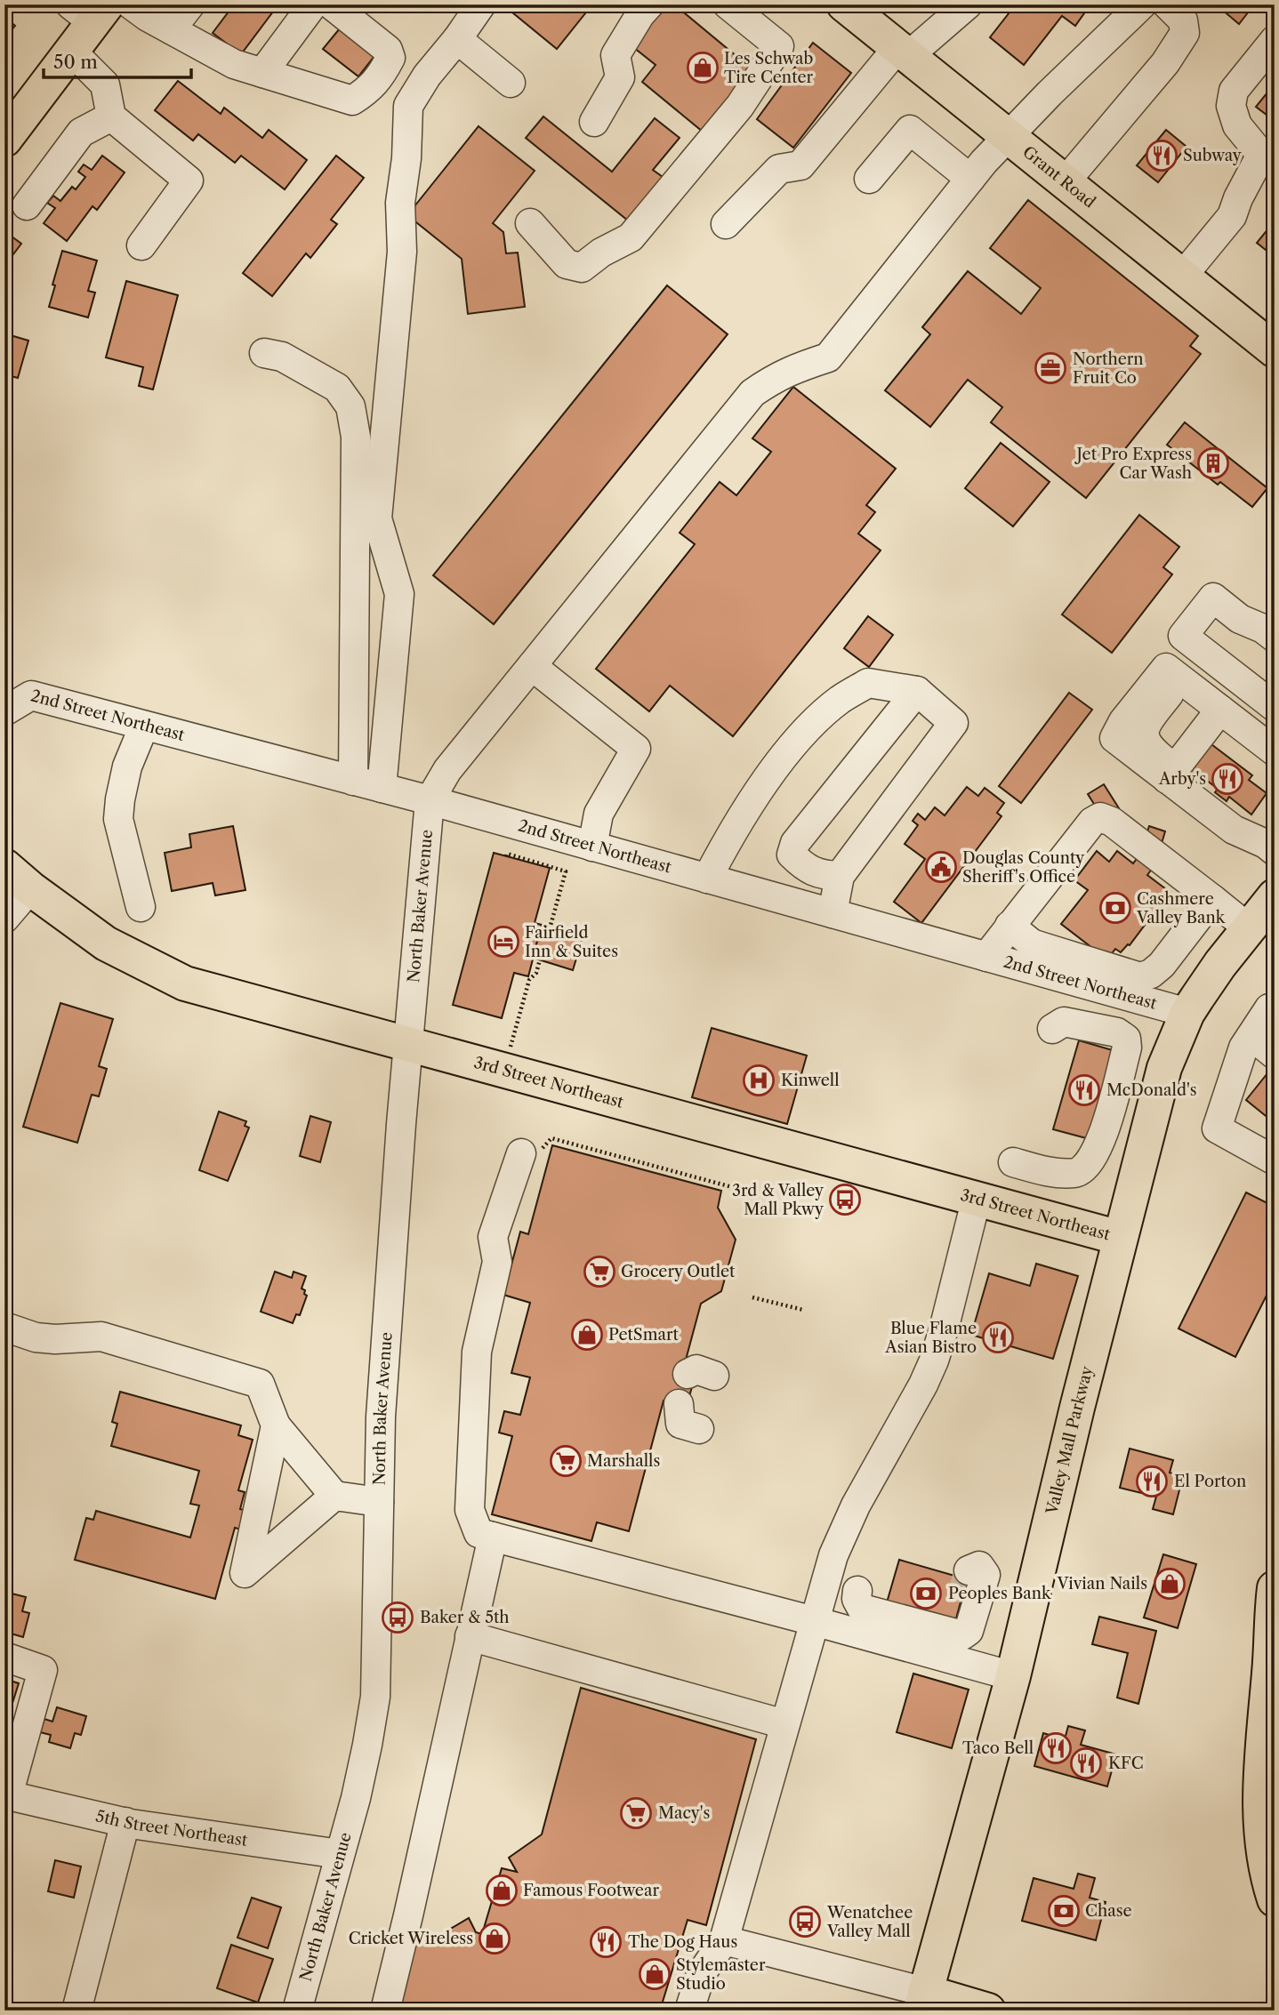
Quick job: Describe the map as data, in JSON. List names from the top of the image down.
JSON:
{
  "streets": {
    "main road": ["Grant Road", "3rd Street Northeast", "Valley Mall Parkway"],
    "street": ["2nd Street Northeast", "North Baker Avenue", "5th Street Northeast"]
  },
  "crossings": [
    ["2nd Street Northeast", "North Baker Avenue"],
    ["2nd Street Northeast", "Valley Mall Parkway"],
    ["North Baker Avenue", "3rd Street Northeast"],
    ["North Baker Avenue", "5th Street Northeast"],
    ["3rd Street Northeast", "Valley Mall Parkway"]
  ],
  "places": {
    "shop": [
      "Les Schwab Tire Center",
      "PetSmart",
      "Vivian Nails",
      "Famous Footwear",
      "Cricket Wireless",
      "Stylemaster Studio"
    ],
    "restaurant": [
      "Subway",
      "Arby's",
      "McDonald's",
      "Blue Flame Asian Bistro",
      "El Porton",
      "Taco Bell",
      "KFC",
      "The Dog Haus"
    ],
    "office": ["Northern Fruit Co"],
    "building": ["Jet Pro Express Car Wash"],
    "public building": ["Douglas County Sheriff's Office"],
    "bank": ["Cashmere Valley Bank", "Peoples Bank", "Chase"],
    "hotel": ["Fairfield Inn & Suites"],
    "hospital": ["Kinwell"],
    "bus stop": ["3rd & Valley Mall Pkwy", "Baker & 5th", "Wenatchee Valley Mall"],
    "supermarket": ["Grocery Outlet", "Marshalls", "Macy's"]
  },
  "scale_bar": "50 m"
}
